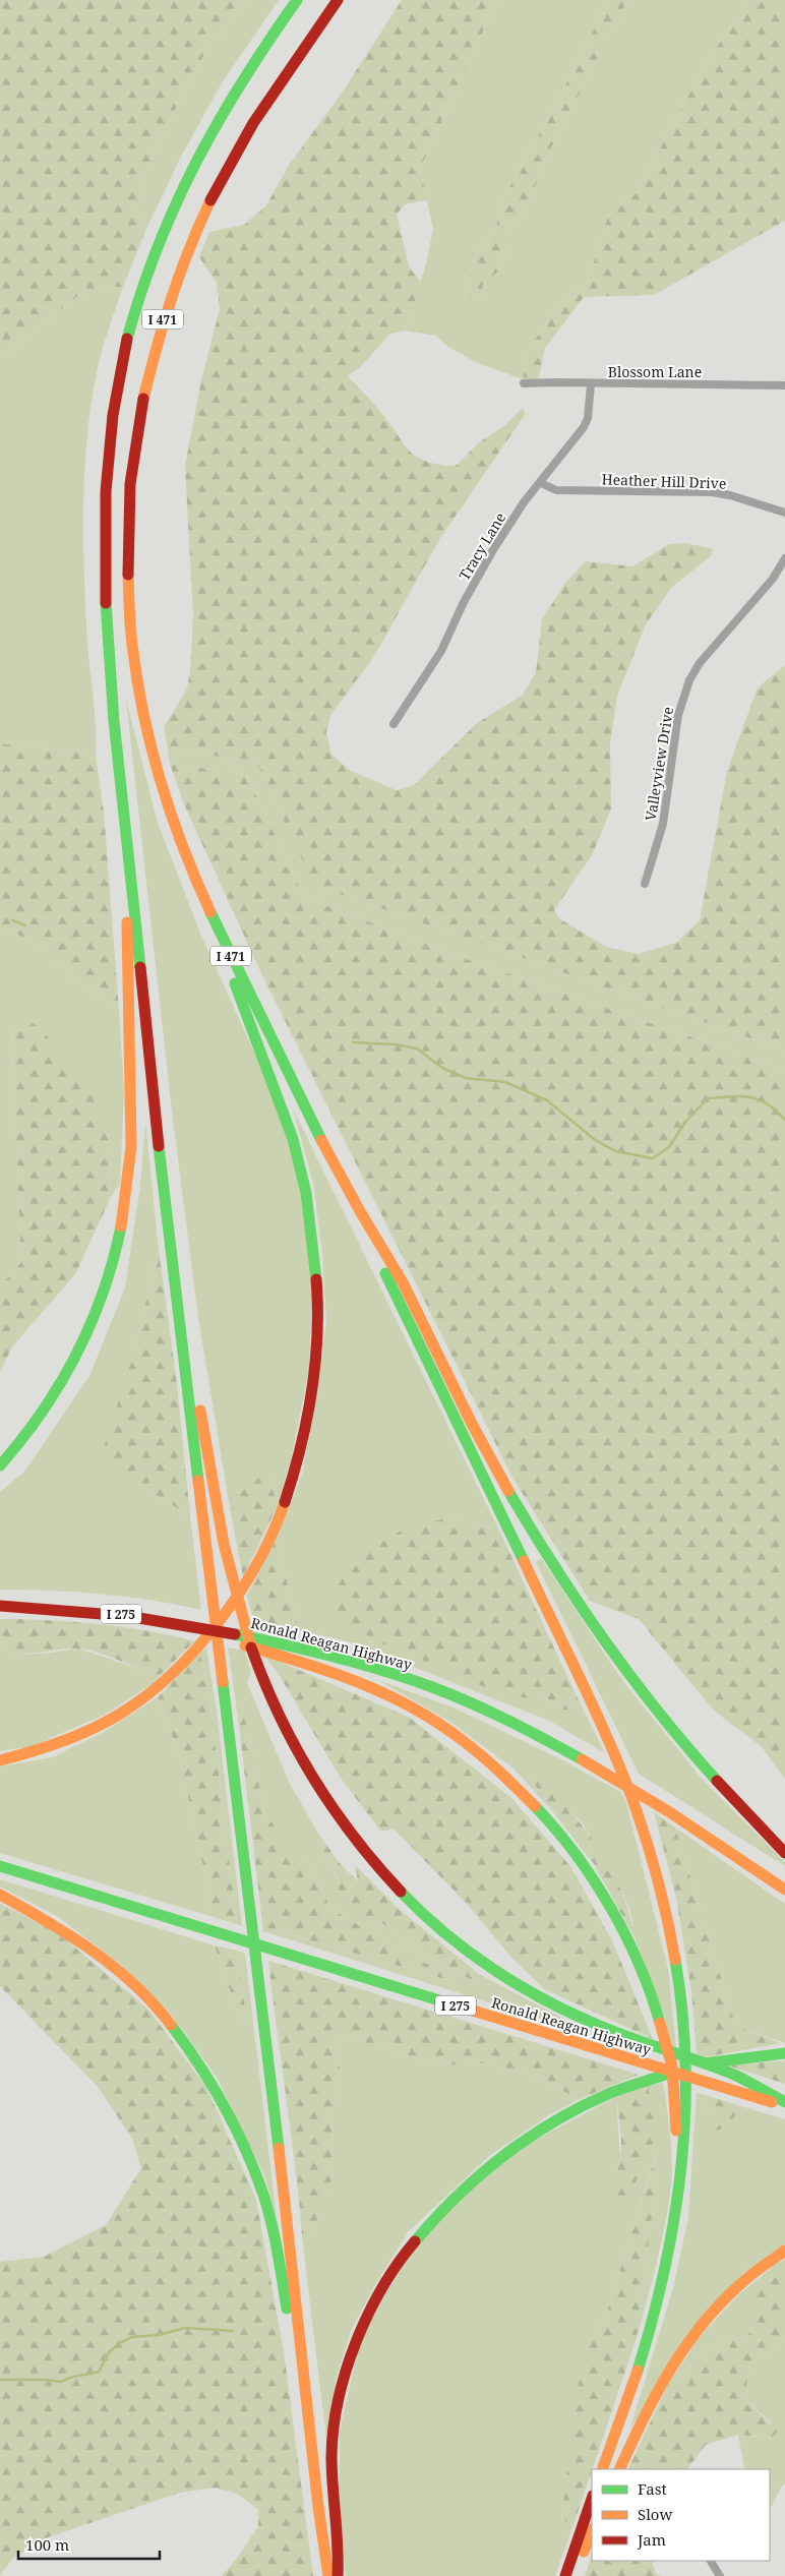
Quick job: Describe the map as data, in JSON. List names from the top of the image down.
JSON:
{
  "streets": {
    "highway": ["I 471", "I 275", "Ronald Reagan Highway"],
    "street": [
      "Blossom Lane",
      "Heather Hill Drive",
      "Tracy Lane",
      "Valleyview Drive"
    ]
  },
  "crossings": [
    ["Blossom Lane", "Tracy Lane"],
    ["Heather Hill Drive", "Tracy Lane"]
  ],
  "legend": ["Fast", "Slow", "Jam"],
  "scale_bar": "100 m"
}
